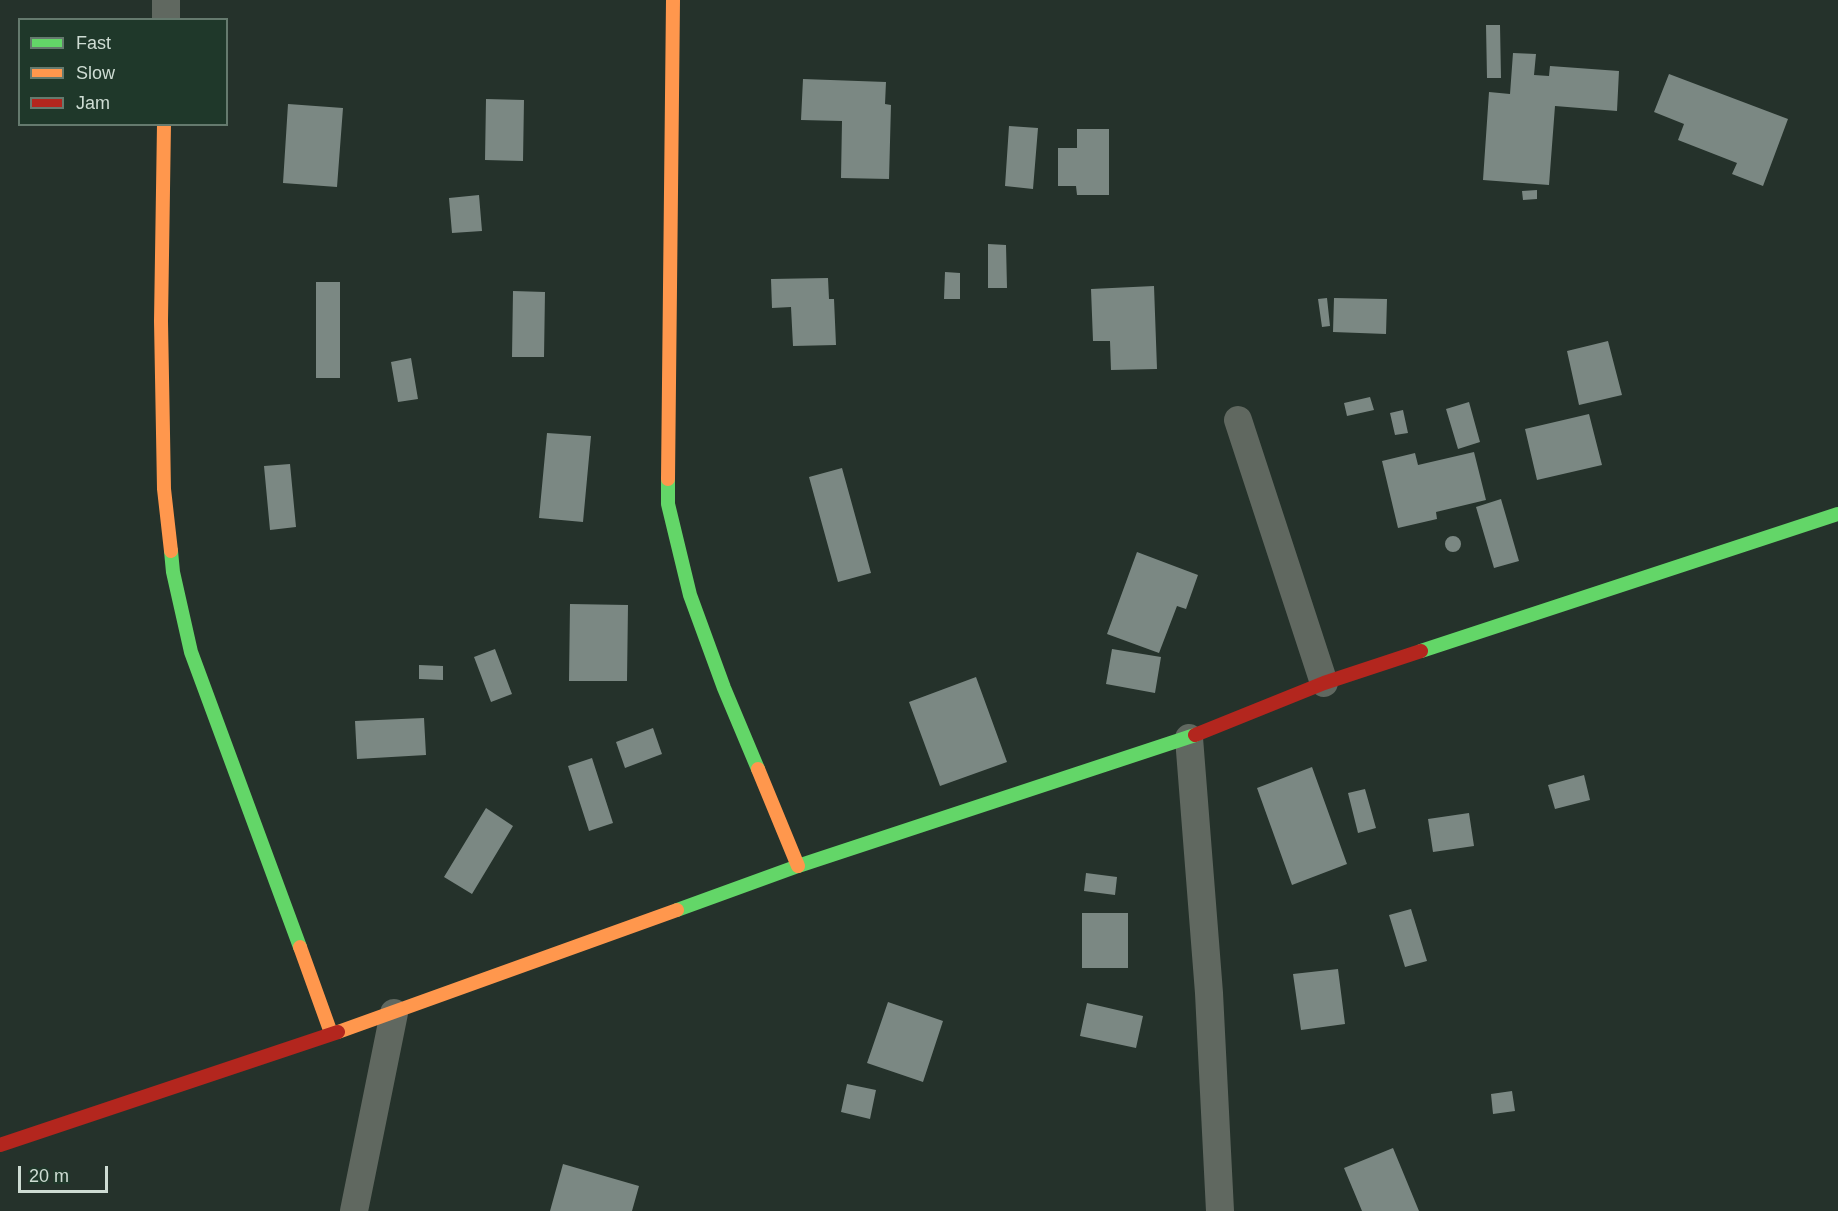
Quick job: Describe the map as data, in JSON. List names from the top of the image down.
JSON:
{
  "legend": ["Fast", "Slow", "Jam"],
  "scale_bar": "20 m"
}
